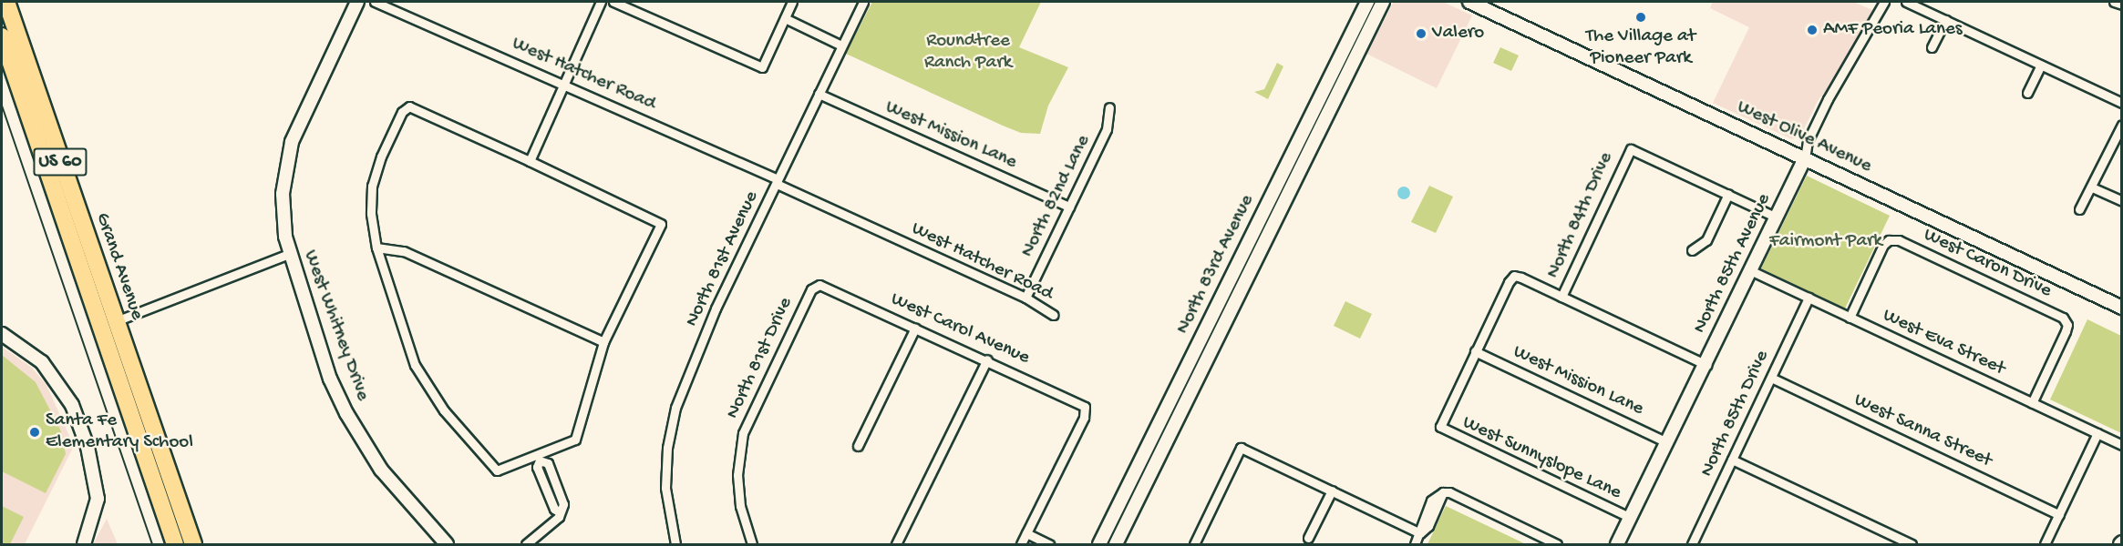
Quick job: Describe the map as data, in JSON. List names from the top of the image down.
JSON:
{
  "streets": {
    "highway": ["US 60", "Grand Avenue"],
    "main road": [
      "West Olive Avenue",
      "North 85th Avenue",
      "North 83rd Avenue",
      "West Whitney Drive"
    ],
    "street": [
      "West Hatcher Road",
      "West Mission Lane",
      "North 82nd Lane",
      "North 84th Drive",
      "North 81st Avenue",
      "West Caron Drive",
      "West Carol Avenue",
      "West Eva Street",
      "North 81st Drive",
      "North 85th Drive",
      "West Sanna Street",
      "West Sunnyslope Lane"
    ]
  },
  "crossings": [
    ["West Hatcher Road", "North 82nd Lane"],
    ["West Hatcher Road", "North 81st Avenue"],
    ["West Mission Lane", "North 82nd Lane"],
    ["West Mission Lane", "North 81st Avenue"],
    ["West Mission Lane", "North 85th Avenue"],
    ["West Mission Lane", "West Sunnyslope Lane"],
    ["West Olive Avenue", "North 85th Avenue"],
    ["North 85th Avenue", "West Eva Street"],
    ["North 85th Avenue", "West Sunnyslope Lane"],
    ["West Caron Drive", "West Eva Street"],
    ["West Carol Avenue", "North 81st Drive"],
    ["West Eva Street", "North 85th Drive"],
    ["North 85th Drive", "West Sanna Street"]
  ],
  "parks": ["Roundtree Ranch Park", "Fairmont Park"],
  "places": [
    "The Village at Pioneer Park",
    "AMF Peoria Lanes",
    "Valero",
    "Santa Fe Elementary School"
  ]
}
